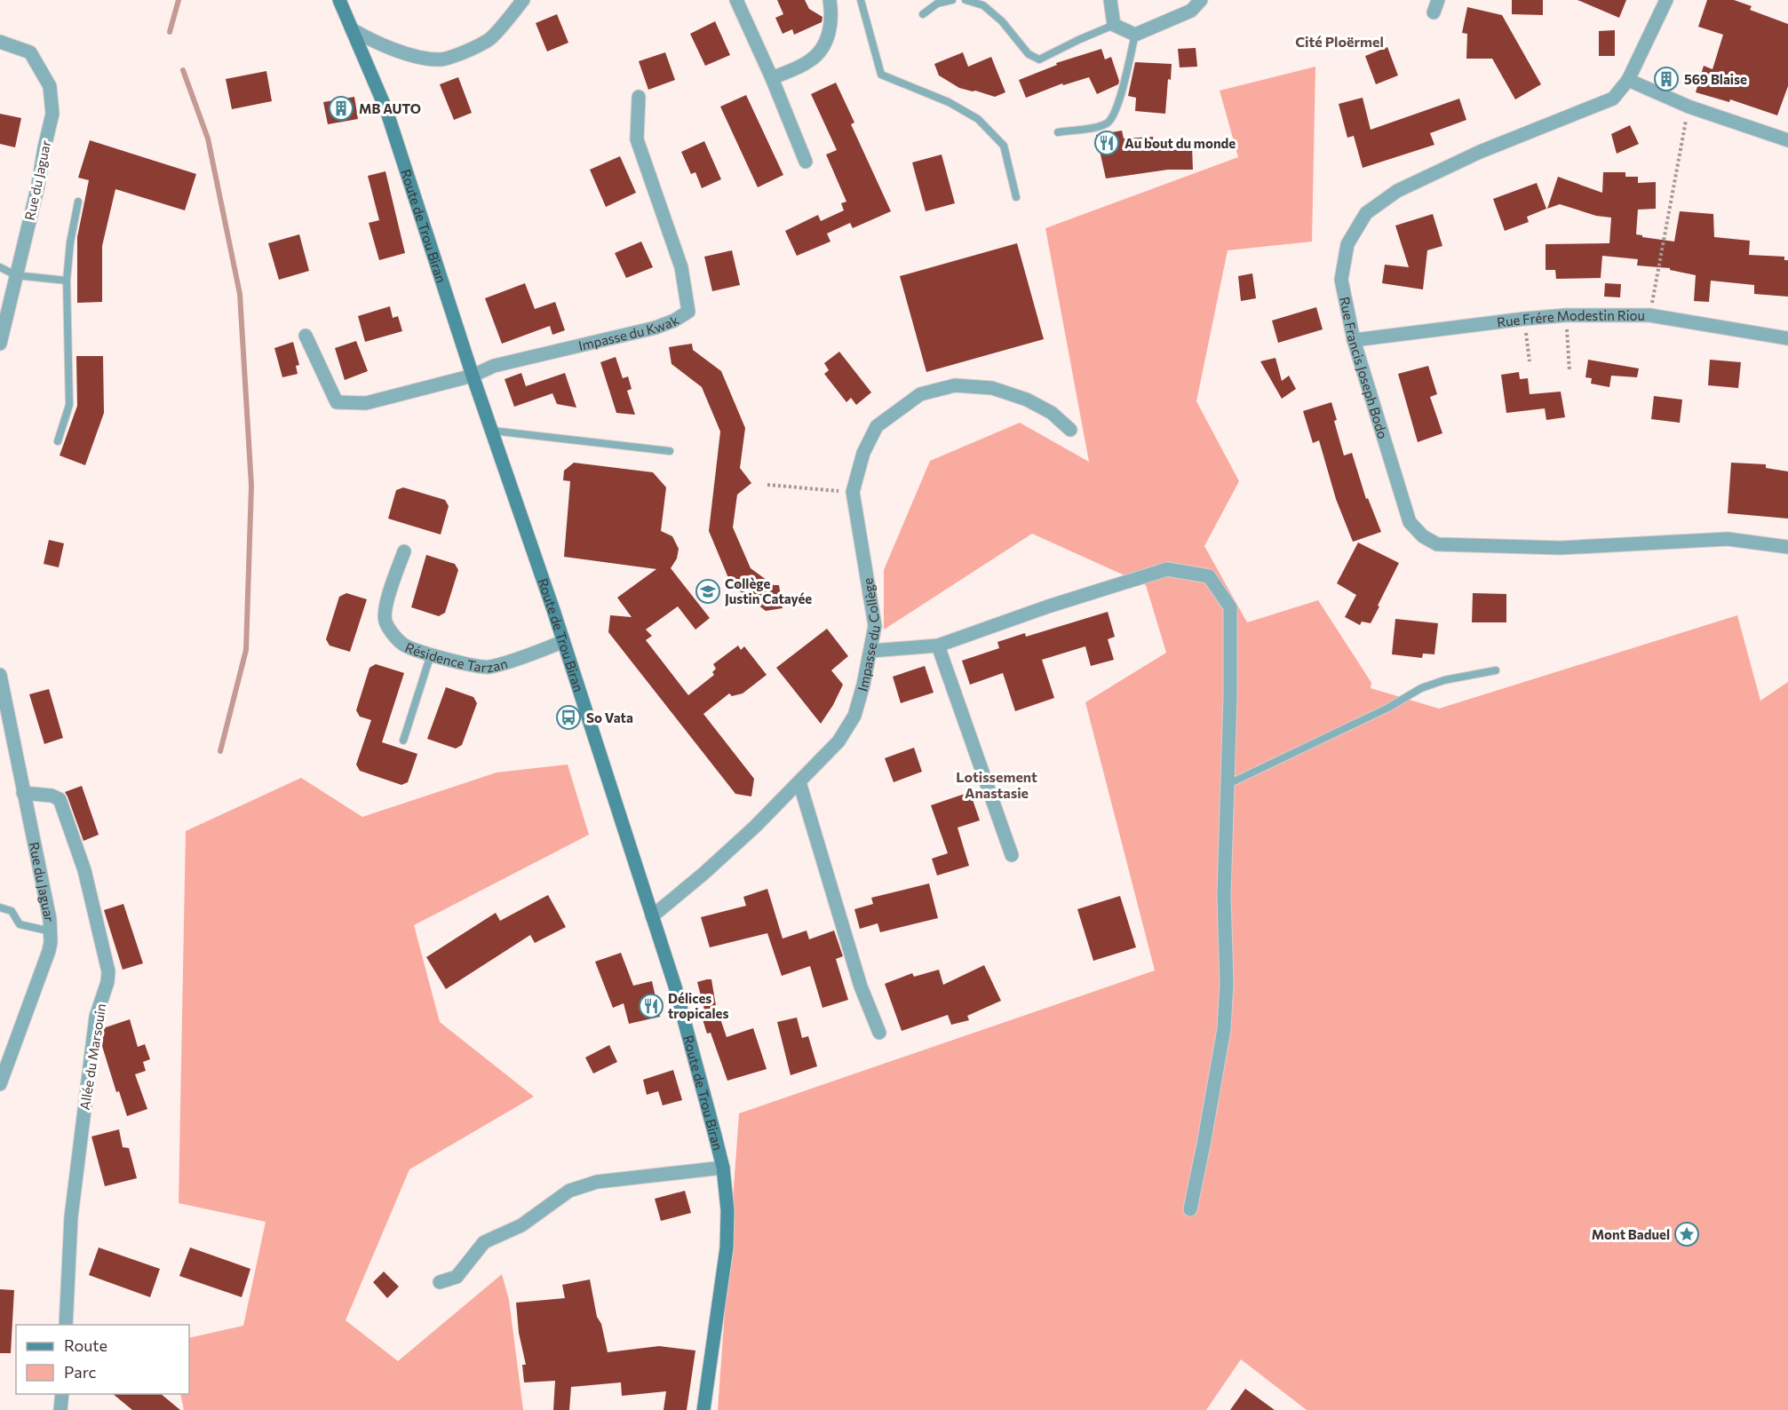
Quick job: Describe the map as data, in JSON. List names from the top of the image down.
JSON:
{
  "streets": {
    "main road": ["Route de Trou Biran"],
    "street": [
      "Rue du Jaguar",
      "Rue Frére Modestin Riou",
      "Impasse du Kwak",
      "Rue Francis Joseph Bodo",
      "Impasse du Collège",
      "Résidence Tarzan",
      "Allée du Marsouin"
    ]
  },
  "crossings": [
    ["Rue du Jaguar", "Allée du Marsouin"],
    ["Route de Trou Biran", "Impasse du Kwak"],
    ["Route de Trou Biran", "Impasse du Collège"],
    ["Route de Trou Biran", "Résidence Tarzan"],
    ["Rue Frére Modestin Riou", "Rue Francis Joseph Bodo"]
  ],
  "districts": ["Cité Ploërmel", "Lotissement Anastasie"],
  "places": {
    "building": ["569 Blaise", "MB AUTO"],
    "restaurant": ["Au bout du monde", "Délices tropicales"],
    "school or university": ["Collège Justin Catayée"],
    "bus stop": ["So Vata"],
    "place": ["Mont Baduel"]
  },
  "legend": ["Route", "Parc"]
}
